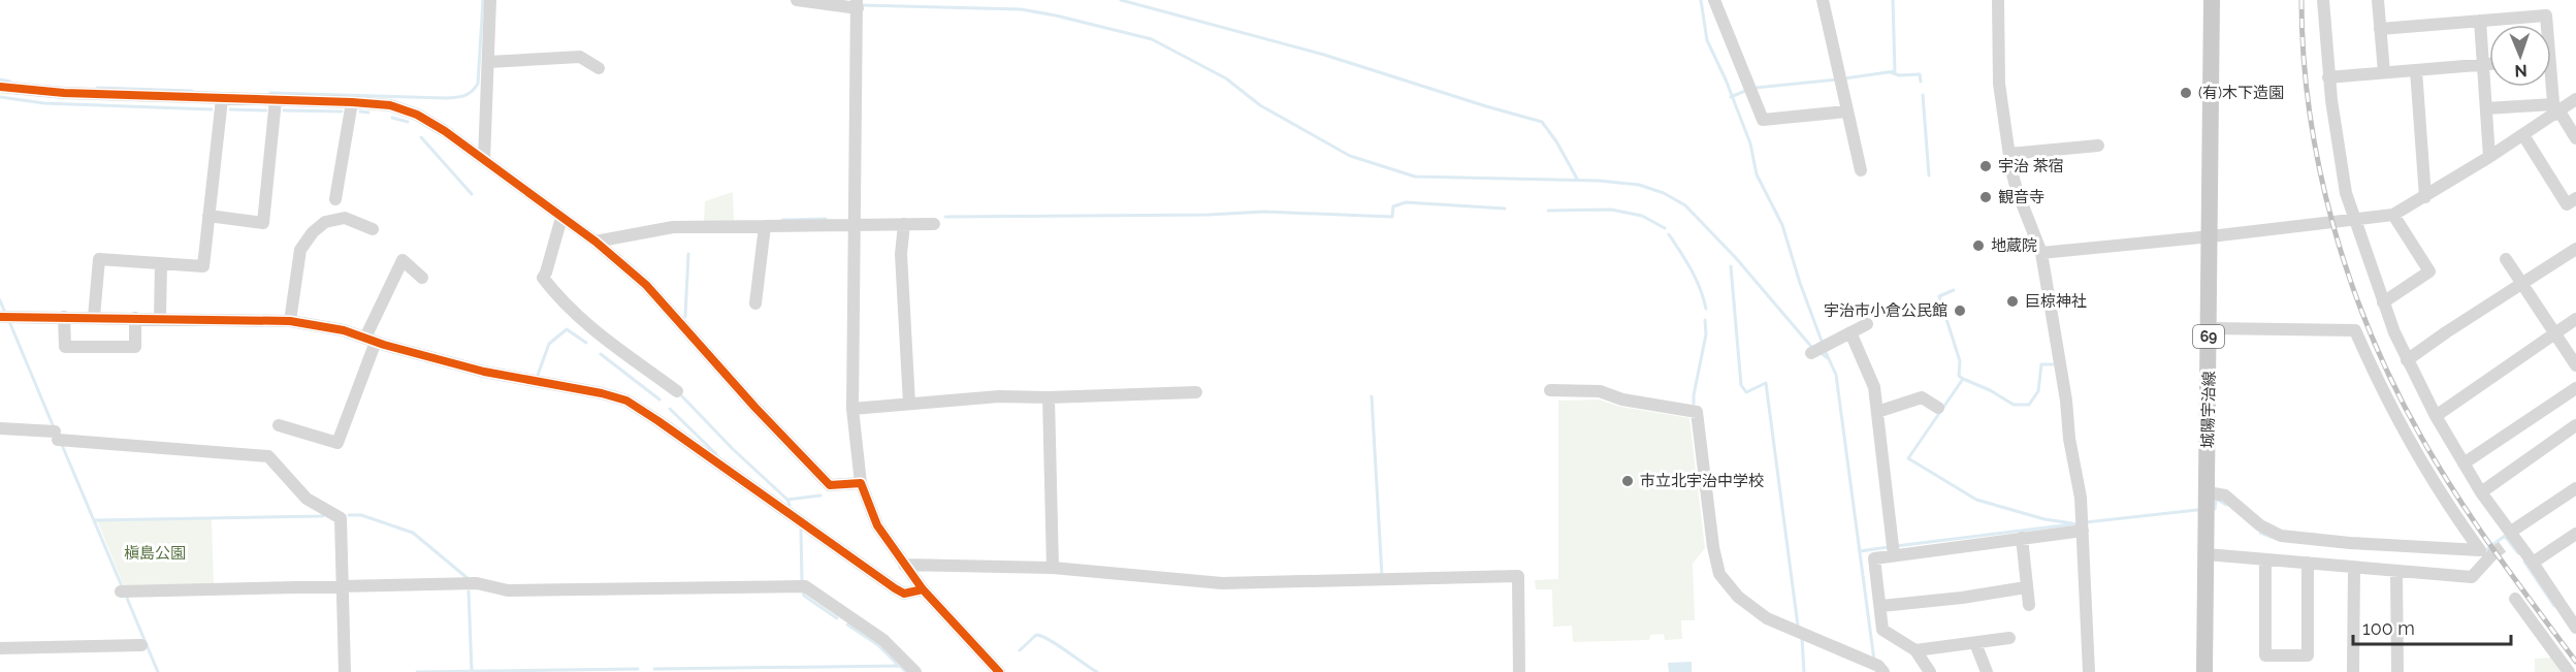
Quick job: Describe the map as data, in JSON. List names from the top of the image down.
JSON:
{
  "streets": {
    "main road": ["69", "城陽宇治線"]
  },
  "parks": ["槇島公園"],
  "places": [
    "(有)木下造園",
    "宇治 茶宿",
    "観音寺",
    "地蔵院",
    "巨椋神社",
    "宇治市小倉公民館",
    "市立北宇治中学校"
  ],
  "scale_bar": "100 m",
  "north": "bottom"
}
